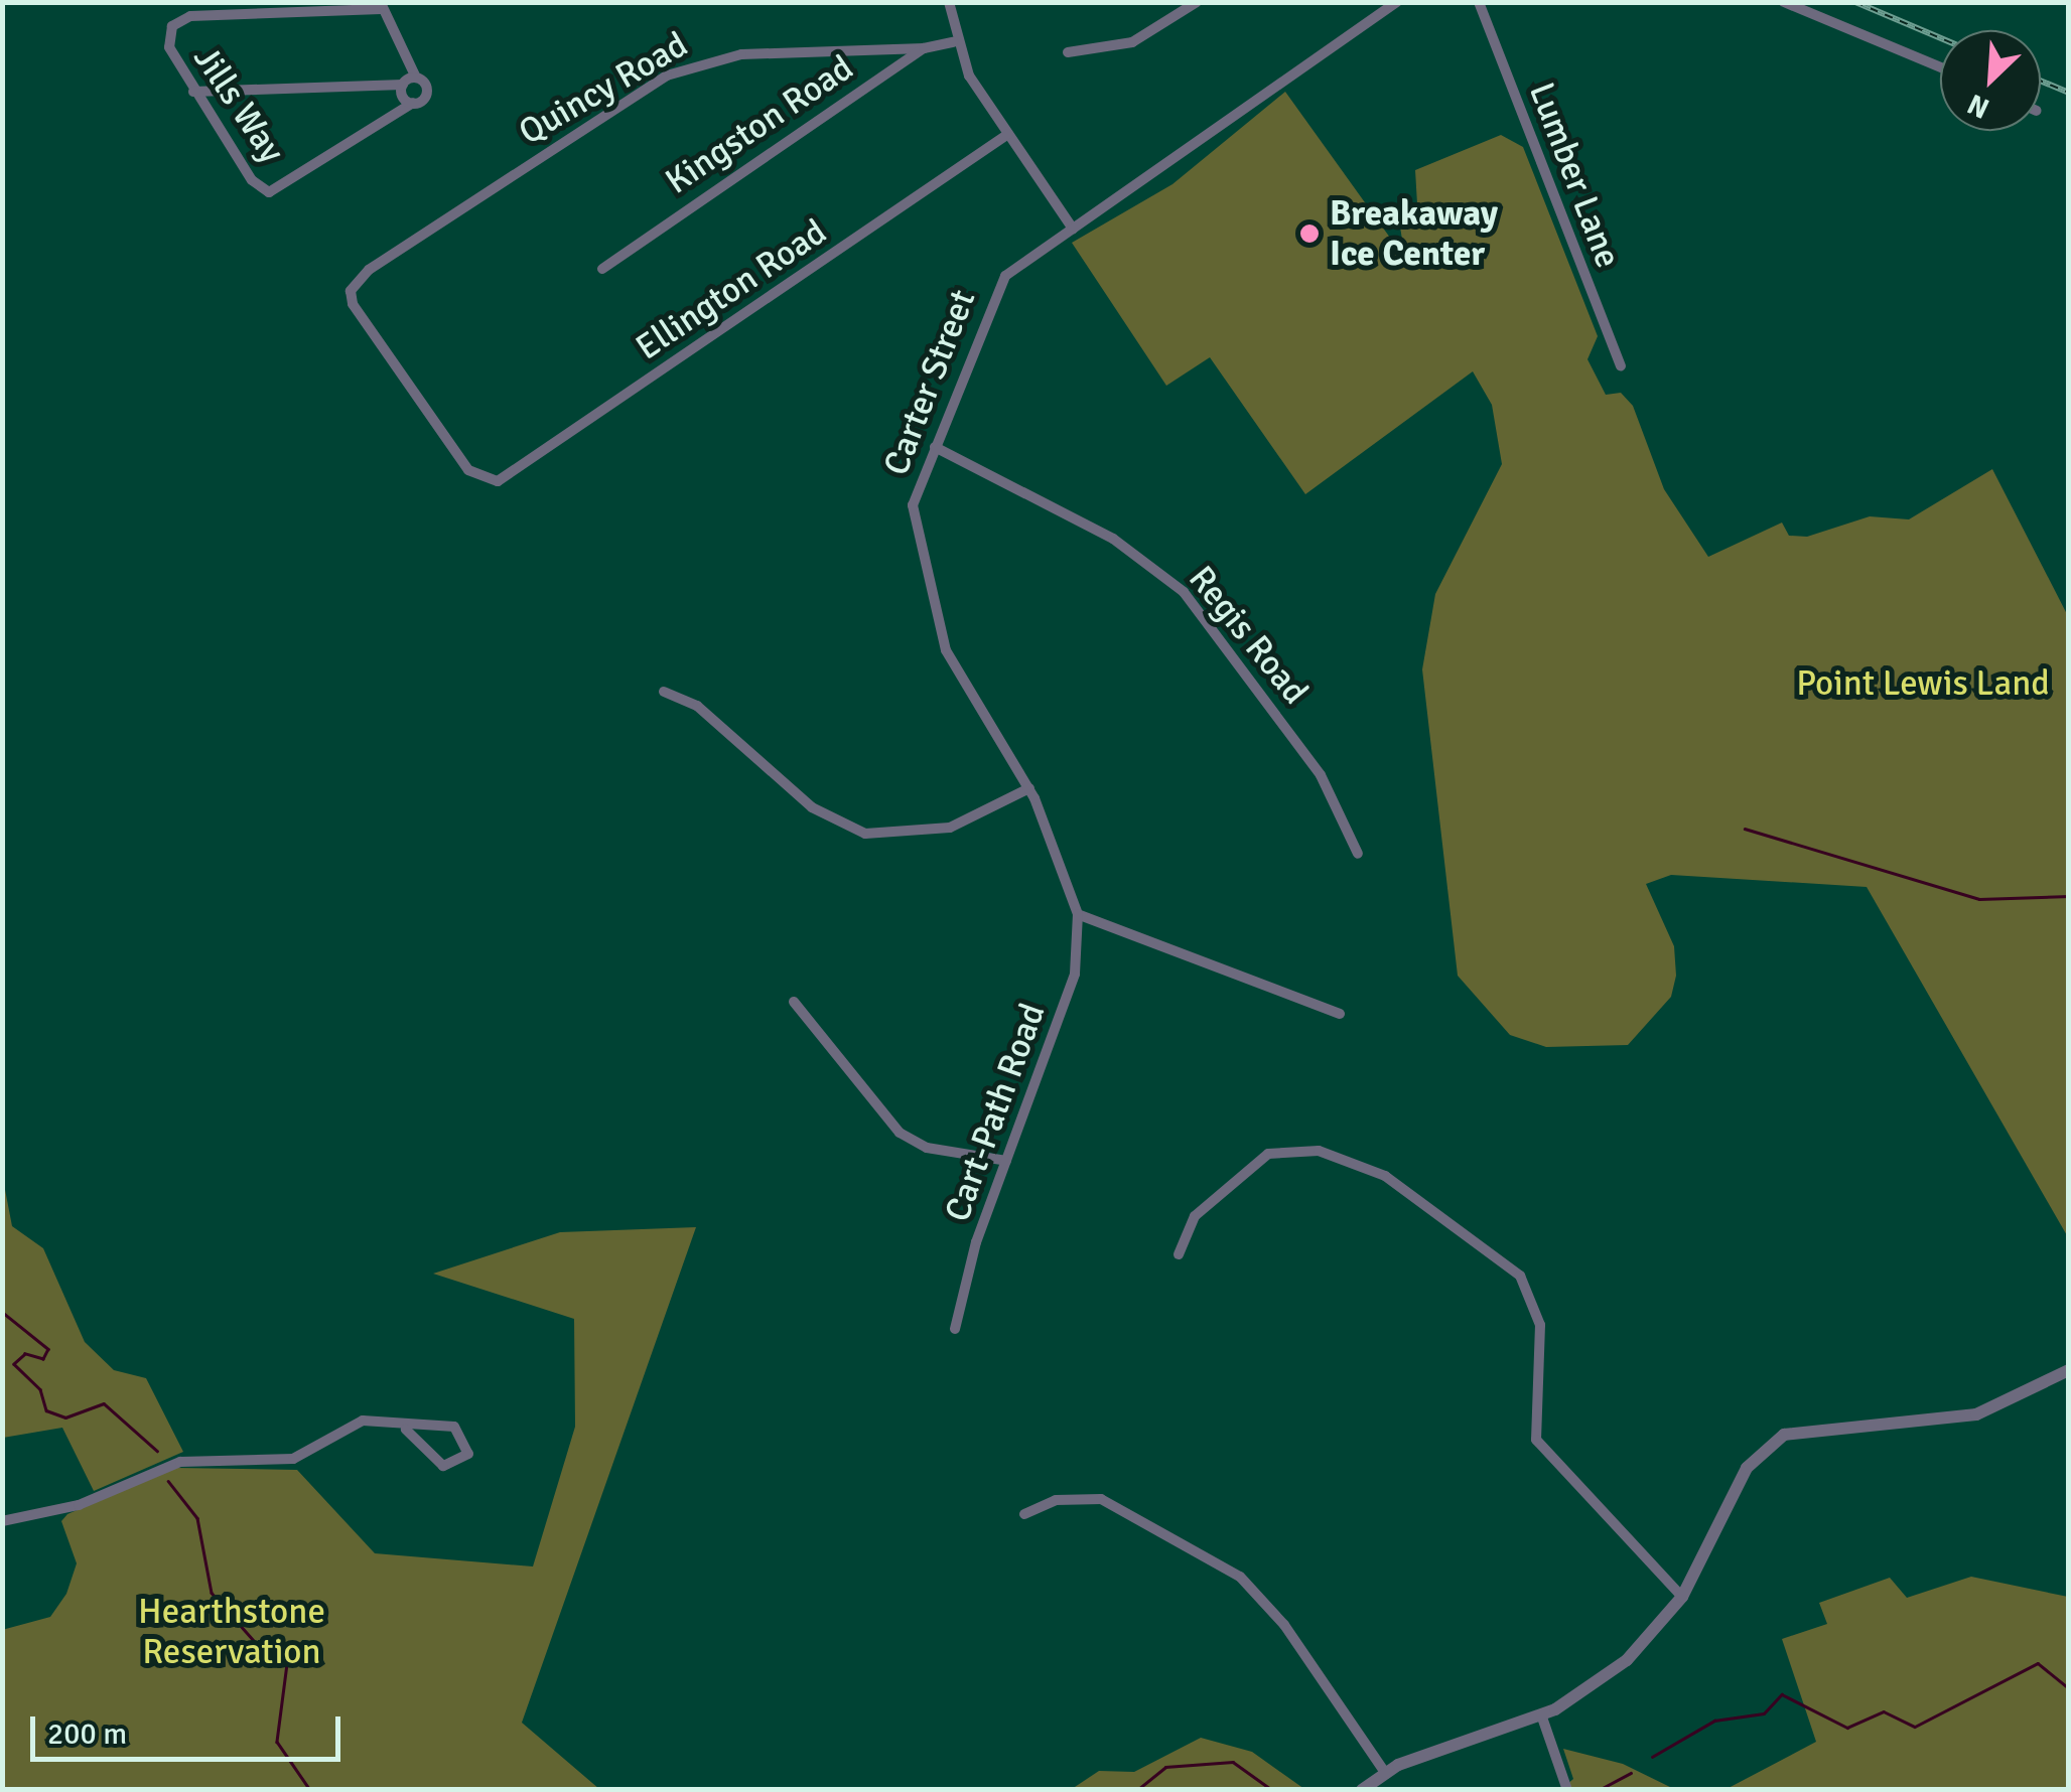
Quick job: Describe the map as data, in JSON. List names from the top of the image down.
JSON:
{
  "streets": {
    "street": [
      "Quincy Road",
      "Jills Way",
      "Kingston Road",
      "Lumber Lane",
      "Ellington Road",
      "Carter Street",
      "Regis Road",
      "Cart-Path Road"
    ]
  },
  "crossings": [
    ["Quincy Road", "Kingston Road"],
    ["Quincy Road", "Ellington Road"],
    ["Carter Street", "Regis Road"],
    ["Carter Street", "Cart-Path Road"]
  ],
  "parks": ["Point Lewis Land", "Hearthstone Reservation"],
  "places": ["Breakaway Ice Center"],
  "scale_bar": "200 m",
  "north": "bottom left"
}
